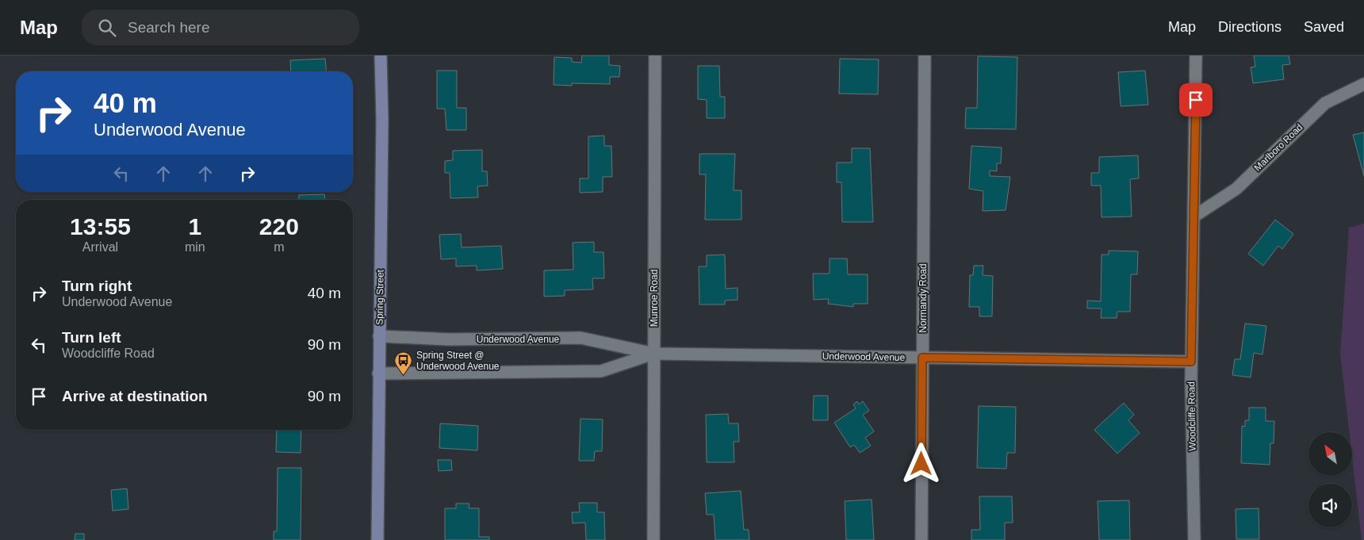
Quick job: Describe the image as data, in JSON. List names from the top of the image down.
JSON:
{
  "streets": {
    "main road": ["Spring Street"],
    "street": [
      "Marlboro Road",
      "Munroe Road",
      "Normandy Road",
      "Underwood Avenue",
      "Woodcliffe Road"
    ]
  },
  "crossings": [
    ["Marlboro Road", "Woodcliffe Road"],
    ["Spring Street", "Underwood Avenue"],
    ["Munroe Road", "Underwood Avenue"],
    ["Normandy Road", "Underwood Avenue"],
    ["Underwood Avenue", "Woodcliffe Road"]
  ],
  "places": {
    "bus stop": ["Spring Street @ Underwood Avenue"]
  },
  "north": "top left",
  "page": {
    "header": "Map",
    "search": "Search here",
    "nav": ["Map", "Directions", "Saved"],
    "turn": ["40 m", "Underwood Avenue"],
    "eta": [
      "13:55",
      "Arrival",
      "1",
      "min",
      "220",
      "m"
    ],
    "list": [
      {
        "name": "Turn right",
        "note": "Underwood Avenue",
        "value": "40 m"
      },
      {
        "name": "Turn left",
        "note": "Woodcliffe Road",
        "value": "90 m"
      },
      {
        "name": "Arrive at destination",
        "value": "90 m"
      }
    ]
  }
}
